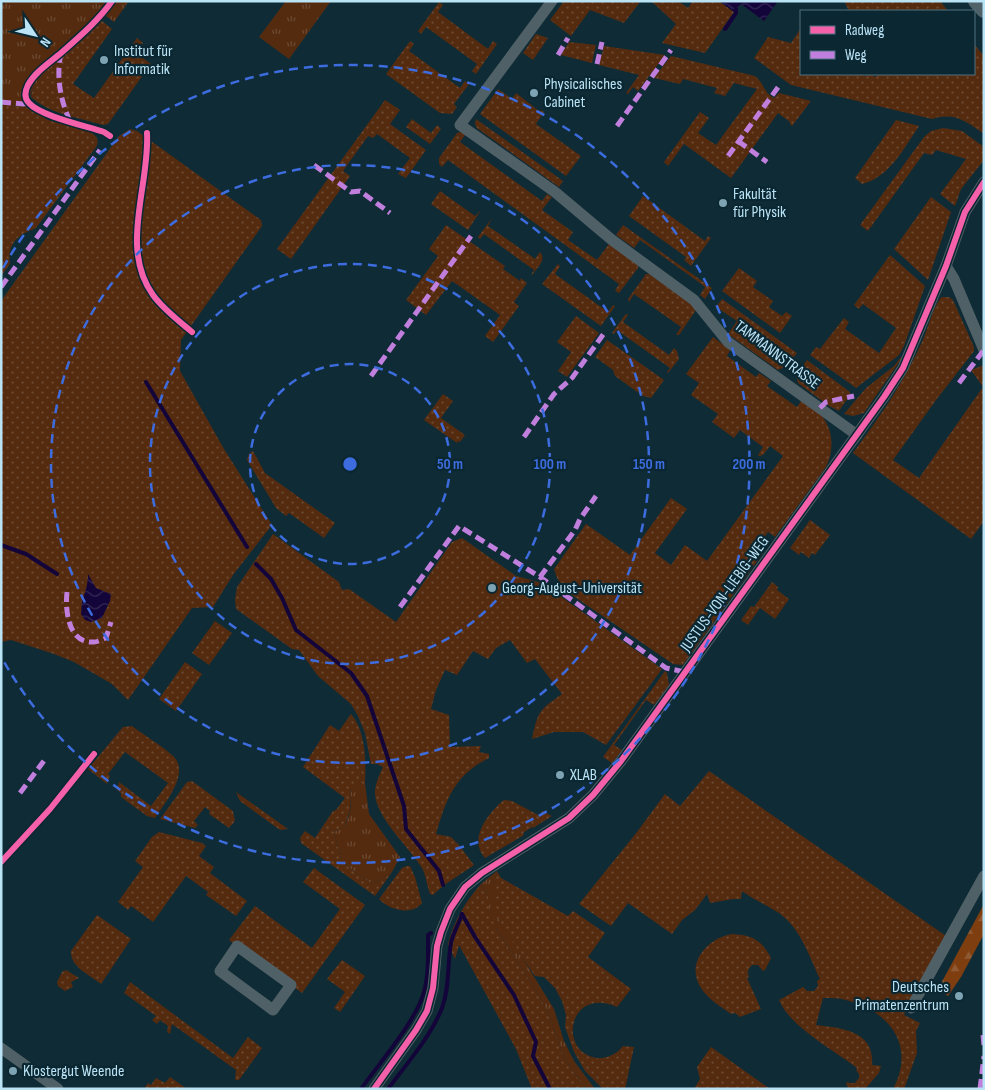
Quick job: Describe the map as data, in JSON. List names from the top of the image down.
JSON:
{
  "streets": {
    "street": ["TAMMANNSTRASSE", "JUSTUS-VON-LIEBIG-WEG"]
  },
  "crossings": [
    ["TAMMANNSTRASSE", "JUSTUS-VON-LIEBIG-WEG"]
  ],
  "places": [
    "Institut für Informatik",
    "Physicalisches Cabinet",
    "Fakultät für Physik",
    "Georg-August-Universität",
    "XLAB",
    "Deutsches Primatenzentrum",
    "Klostergut Weende"
  ],
  "legend": ["Radweg", "Weg"],
  "north": "bottom right",
  "rings": [
    "50 m",
    "100 m",
    "150 m",
    "200 m"
  ]
}
